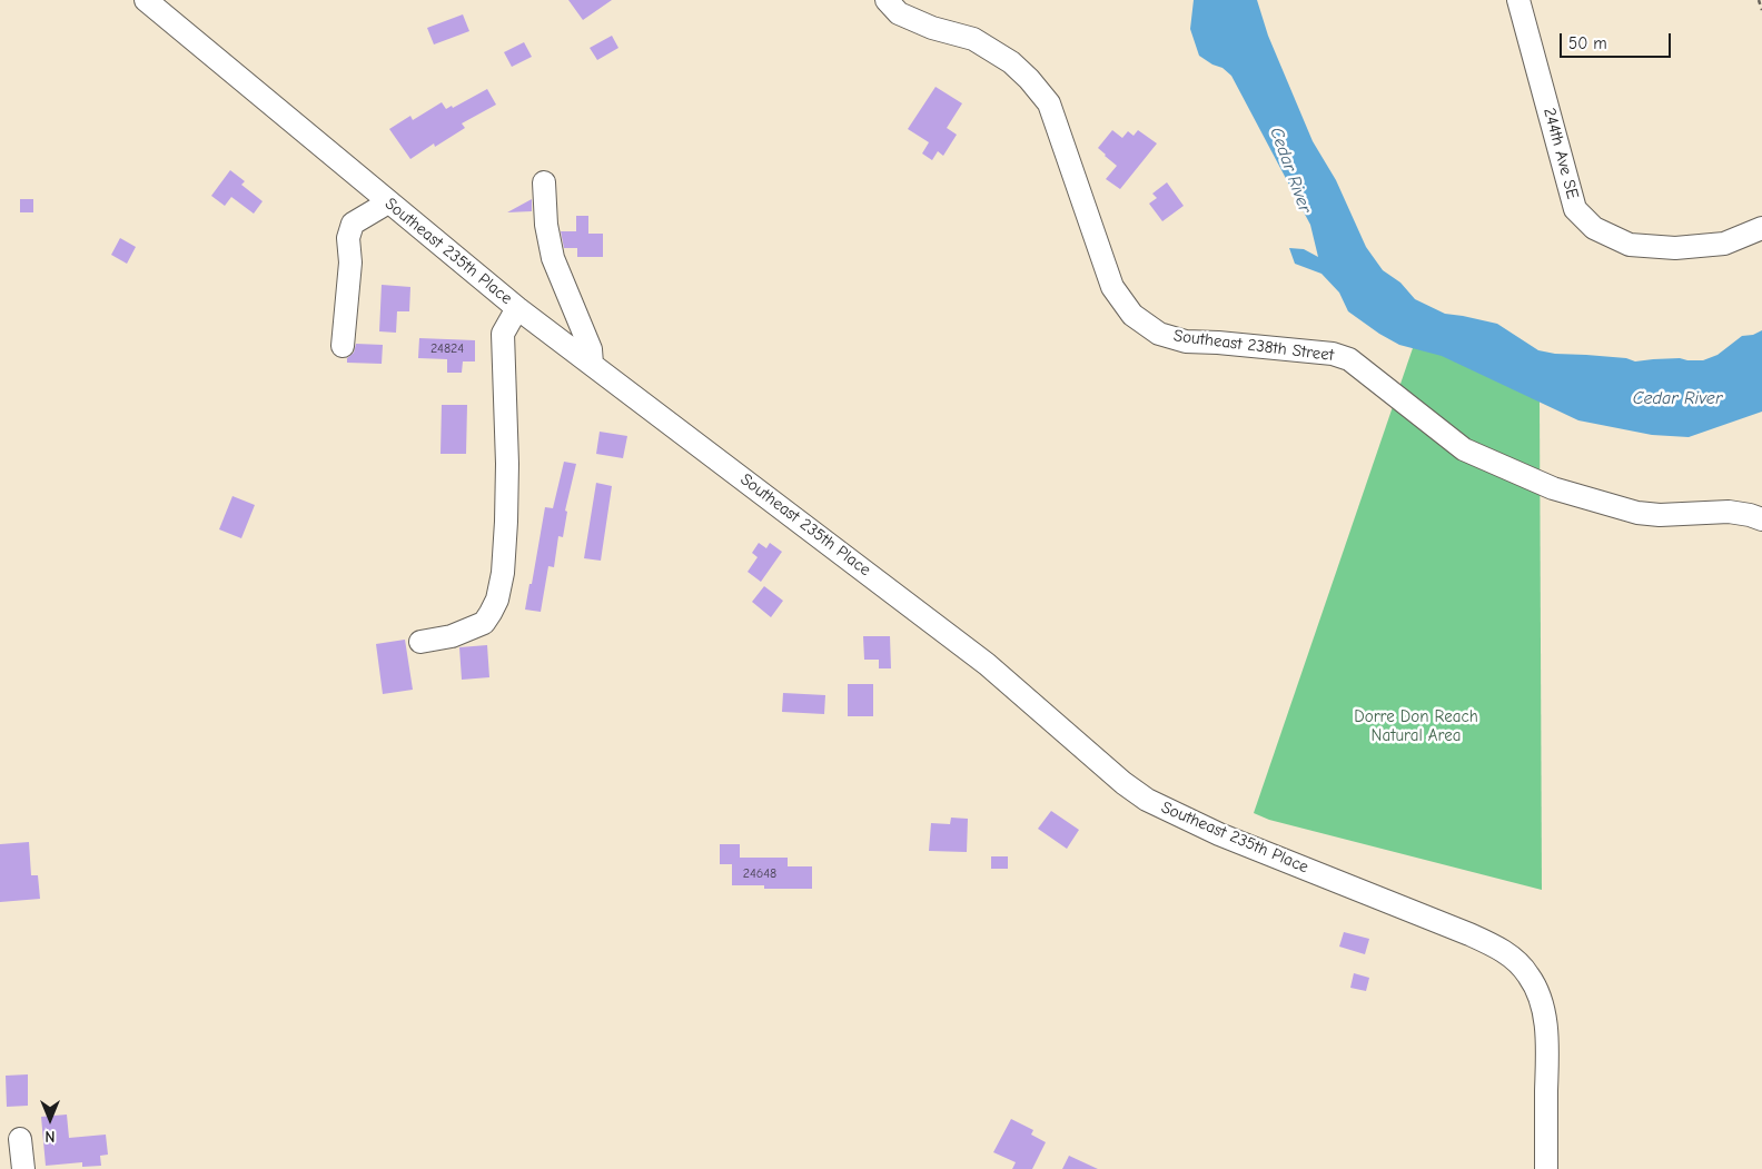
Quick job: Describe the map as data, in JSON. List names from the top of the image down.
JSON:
{
  "streets": {
    "street": ["244th Ave SE", "Southeast 235th Place", "Southeast 238th Street"]
  },
  "water": ["Cedar River"],
  "parks": ["Dorre Don Reach Natural Area"],
  "house_numbers": ["24824", "24648"],
  "scale_bar": "50 m",
  "north": "bottom"
}
